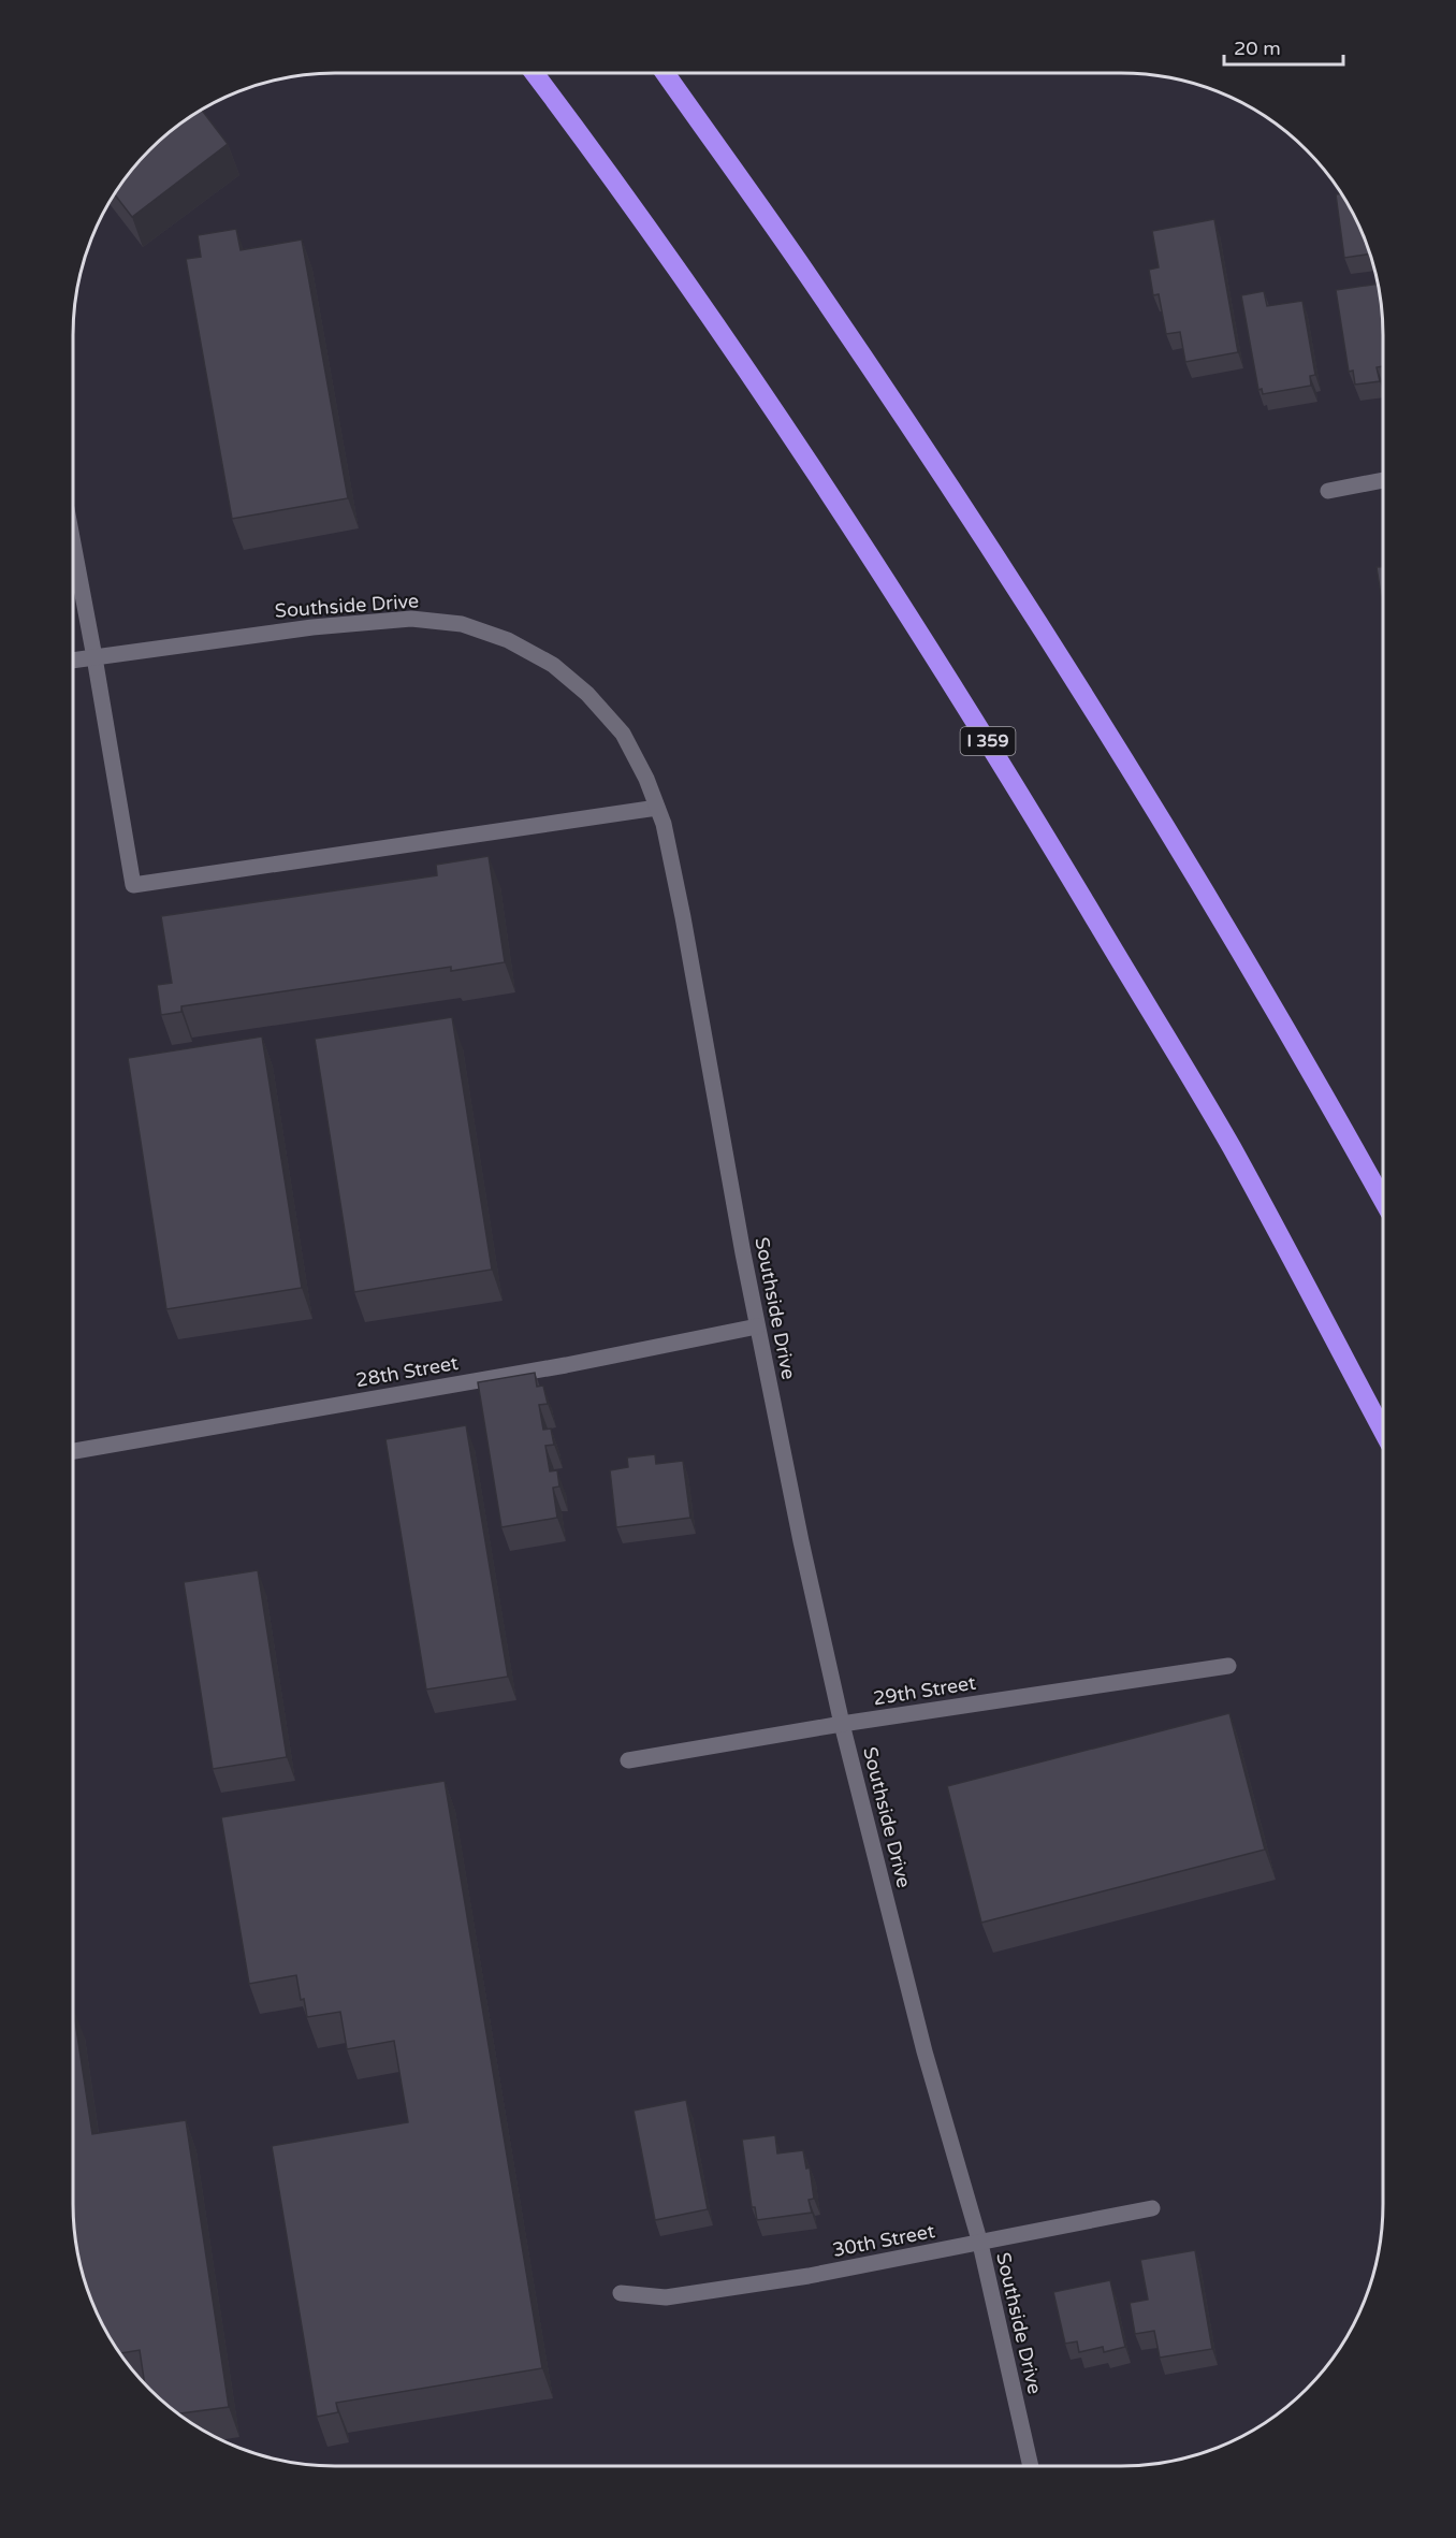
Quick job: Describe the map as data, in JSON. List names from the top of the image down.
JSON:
{
  "streets": {
    "highway": ["I 359"],
    "street": [
      "Southside Drive",
      "28th Street",
      "29th Street",
      "30th Street"
    ]
  },
  "crossings": [
    ["Southside Drive", "28th Street"],
    ["Southside Drive", "29th Street"],
    ["Southside Drive", "30th Street"]
  ],
  "scale_bar": "20 m"
}
